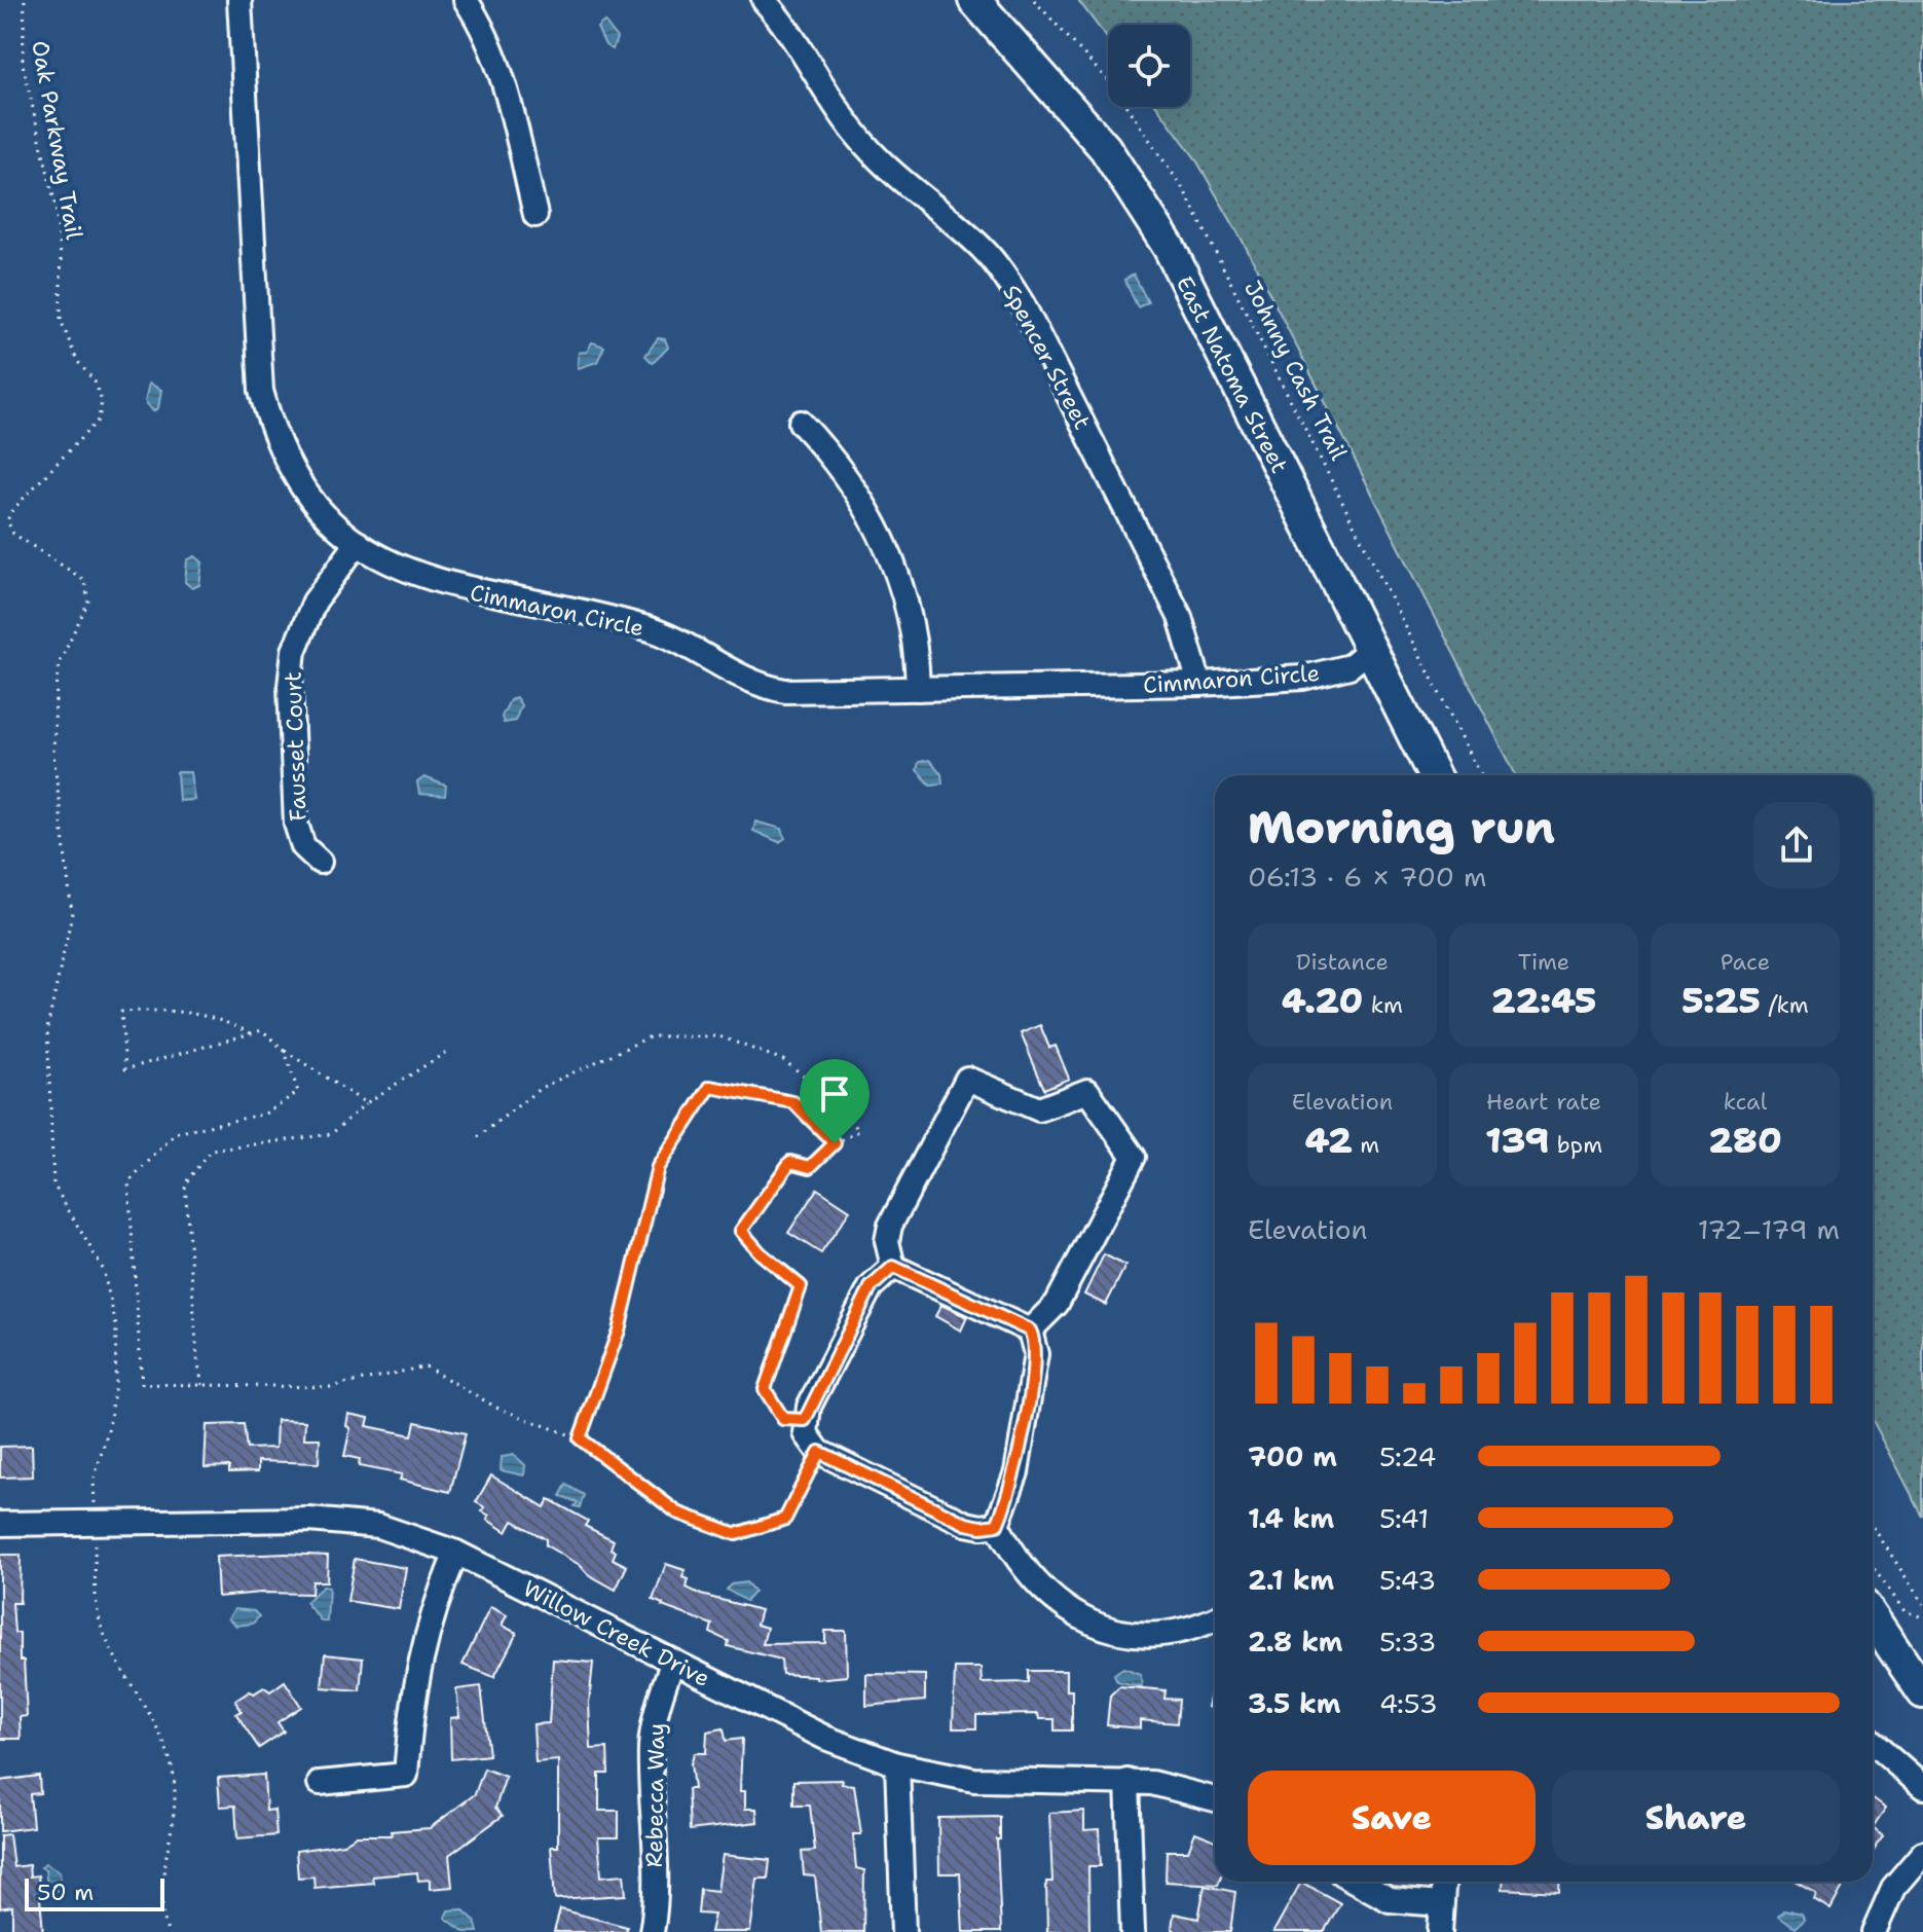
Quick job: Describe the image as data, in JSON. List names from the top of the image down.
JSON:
{
  "streets": {
    "main road": ["East Natoma Street"],
    "street": [
      "Spencer Street",
      "Cimmaron Circle",
      "Fausset Court",
      "Willow Creek Drive",
      "Rebecca Way"
    ],
    "path": ["Oak Parkway Trail", "Johnny Cash Trail"]
  },
  "crossings": [
    ["Spencer Street", "Cimmaron Circle"],
    ["East Natoma Street", "Cimmaron Circle"],
    ["Cimmaron Circle", "Fausset Court"],
    ["Willow Creek Drive", "Rebecca Way"]
  ],
  "scale_bar": "50 m",
  "page": {
    "heading": ["Morning run", "06:13 · 6 × 700 m"],
    "stats": [
      ["Distance", "4.20 km"],
      ["Time", "22:45"],
      ["Pace", "5:25 /km"],
      ["Elevation", "42 m"],
      ["Heart rate", "139 bpm"],
      ["kcal", "280"]
    ],
    "chart": ["Elevation", "172–179 m"],
    "list": [
      {
        "name": "700 m",
        "note": "5:24"
      },
      {
        "name": "1.4 km",
        "note": "5:41"
      },
      {
        "name": "2.1 km",
        "note": "5:43"
      },
      {
        "name": "2.8 km",
        "note": "5:33"
      },
      {
        "name": "3.5 km",
        "note": "4:53"
      }
    ],
    "buttons": ["Save", "Share"],
    "scale": "50 m"
  }
}
